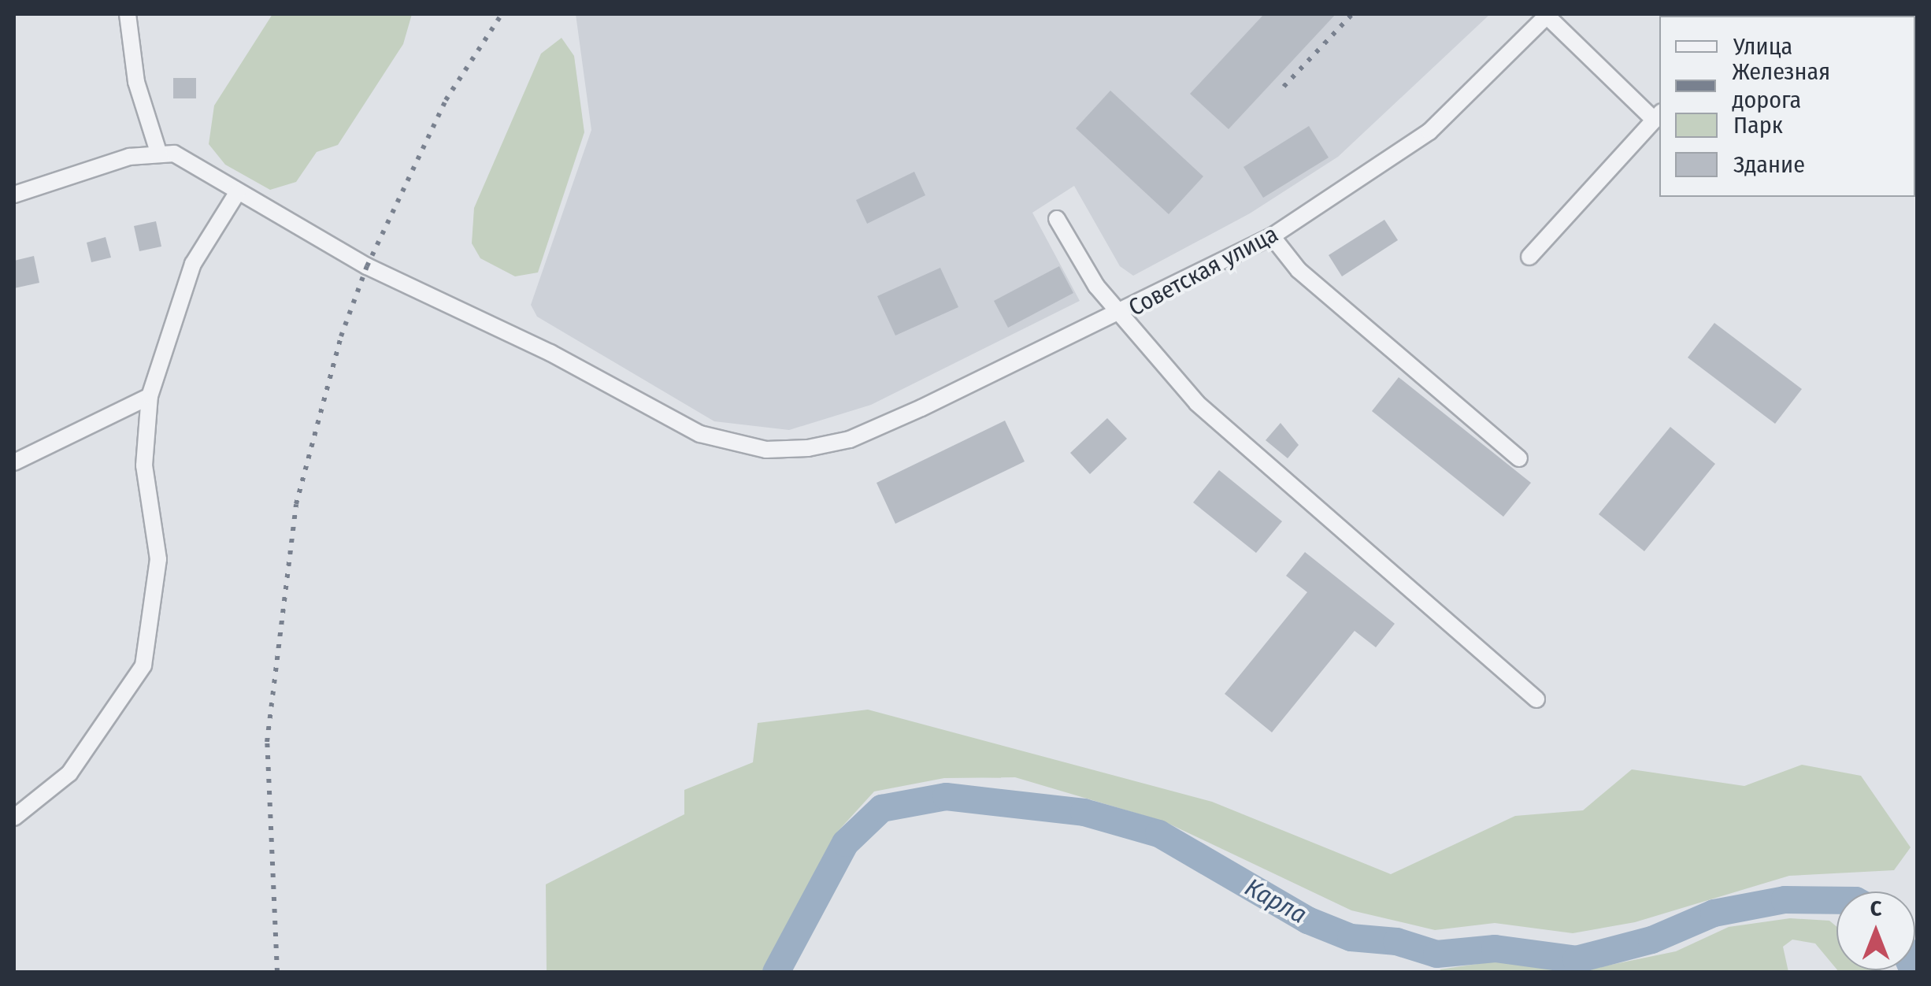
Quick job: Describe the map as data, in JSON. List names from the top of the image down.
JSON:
{
  "streets": {
    "street": ["Советская улица"]
  },
  "water": ["Карла"],
  "legend": [
    "Улица",
    "Железная дорога",
    "Парк",
    "Здание"
  ],
  "north": "top"
}
